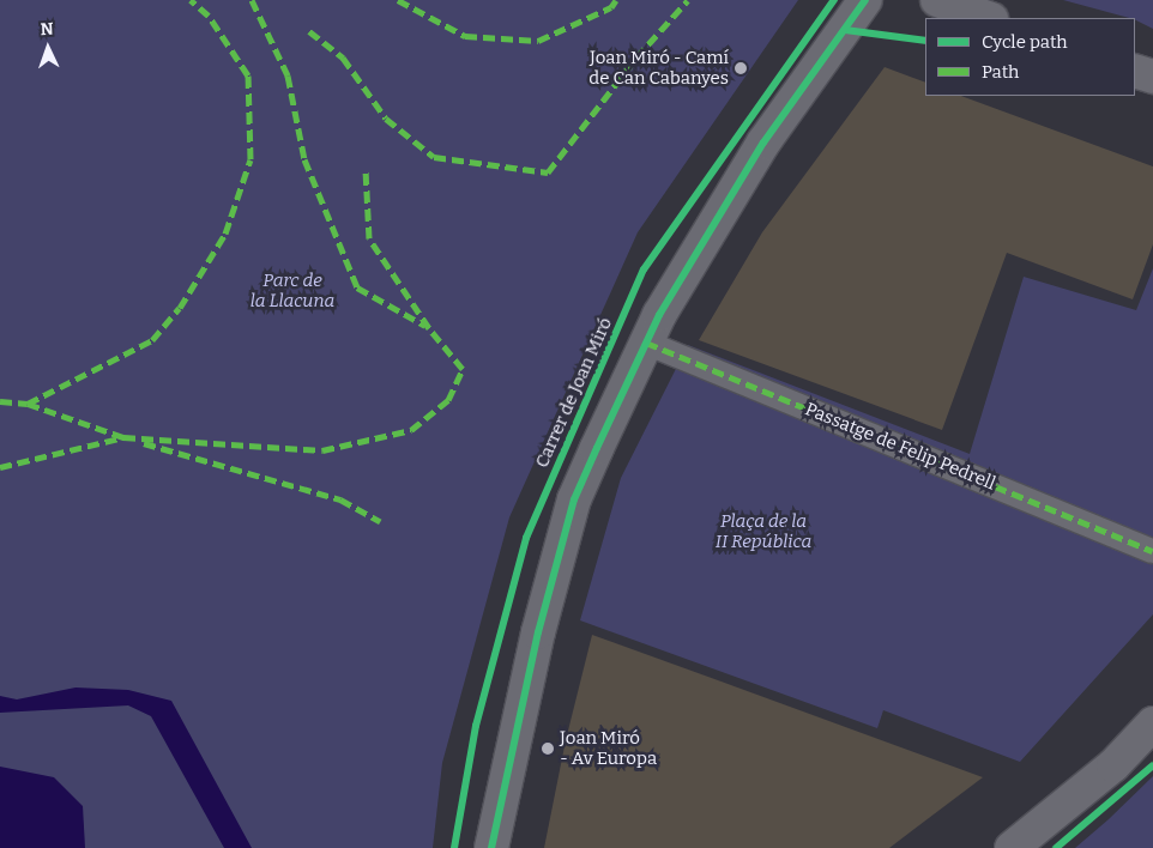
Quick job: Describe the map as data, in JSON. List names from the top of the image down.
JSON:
{
  "streets": {
    "street": ["Passatge de Felip Pedrell"],
    "cycle path": ["Carrer de Joan Miró"]
  },
  "parks": ["Parc de la Llacuna", "Plaça de la II República"],
  "places": ["Joan Miró - Camí de Can Cabanyes", "Joan Miró - Av Europa"],
  "legend": ["Cycle path", "Path"],
  "north": "top"
}
